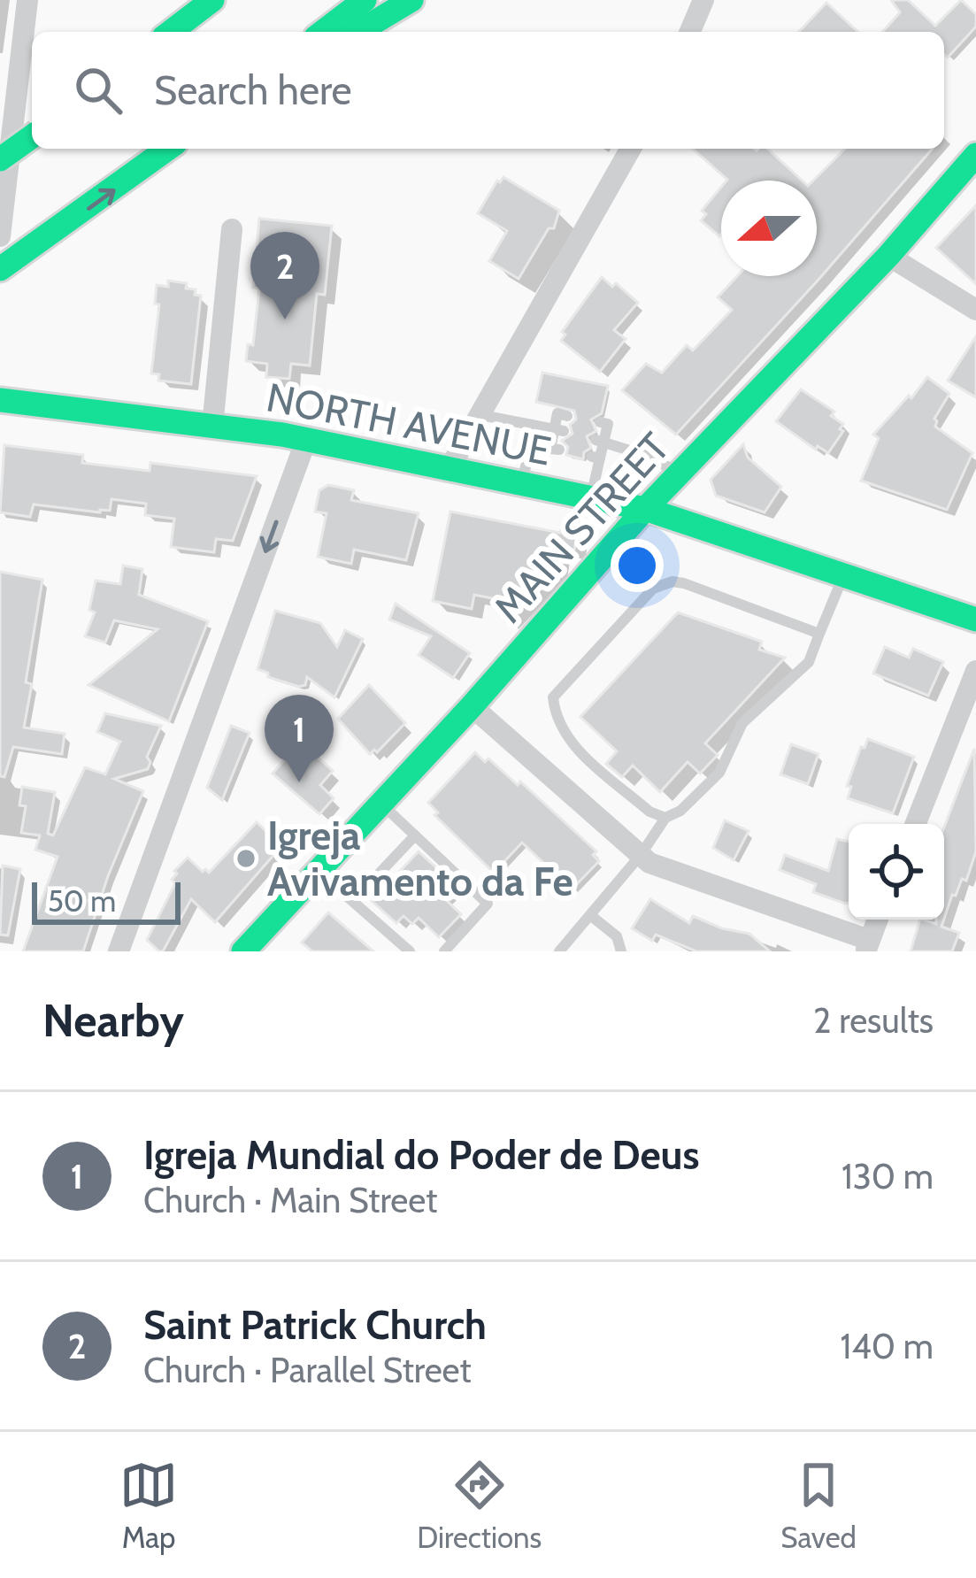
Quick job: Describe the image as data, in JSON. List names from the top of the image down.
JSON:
{
  "streets": {
    "main road": ["NORTH AVENUE", "MAIN STREET"]
  },
  "crossings": [
    ["NORTH AVENUE", "MAIN STREET"]
  ],
  "places": ["Igreja Avivamento da Fe"],
  "scale_bar": "50 m",
  "north": "left",
  "page": {
    "search": "Search here",
    "pins": ["2", "1"],
    "scale": "50 m",
    "heading": ["Nearby", "2 results"],
    "list": [
      {
        "mark": "1",
        "name": "Igreja Mundial do Poder de Deus",
        "note": "Church · Main Street",
        "value": "130 m"
      },
      {
        "mark": "2",
        "name": "Saint Patrick Church",
        "note": "Church · Parallel Street",
        "value": "140 m"
      }
    ],
    "nav": ["Map", "Directions", "Saved"]
  }
}
